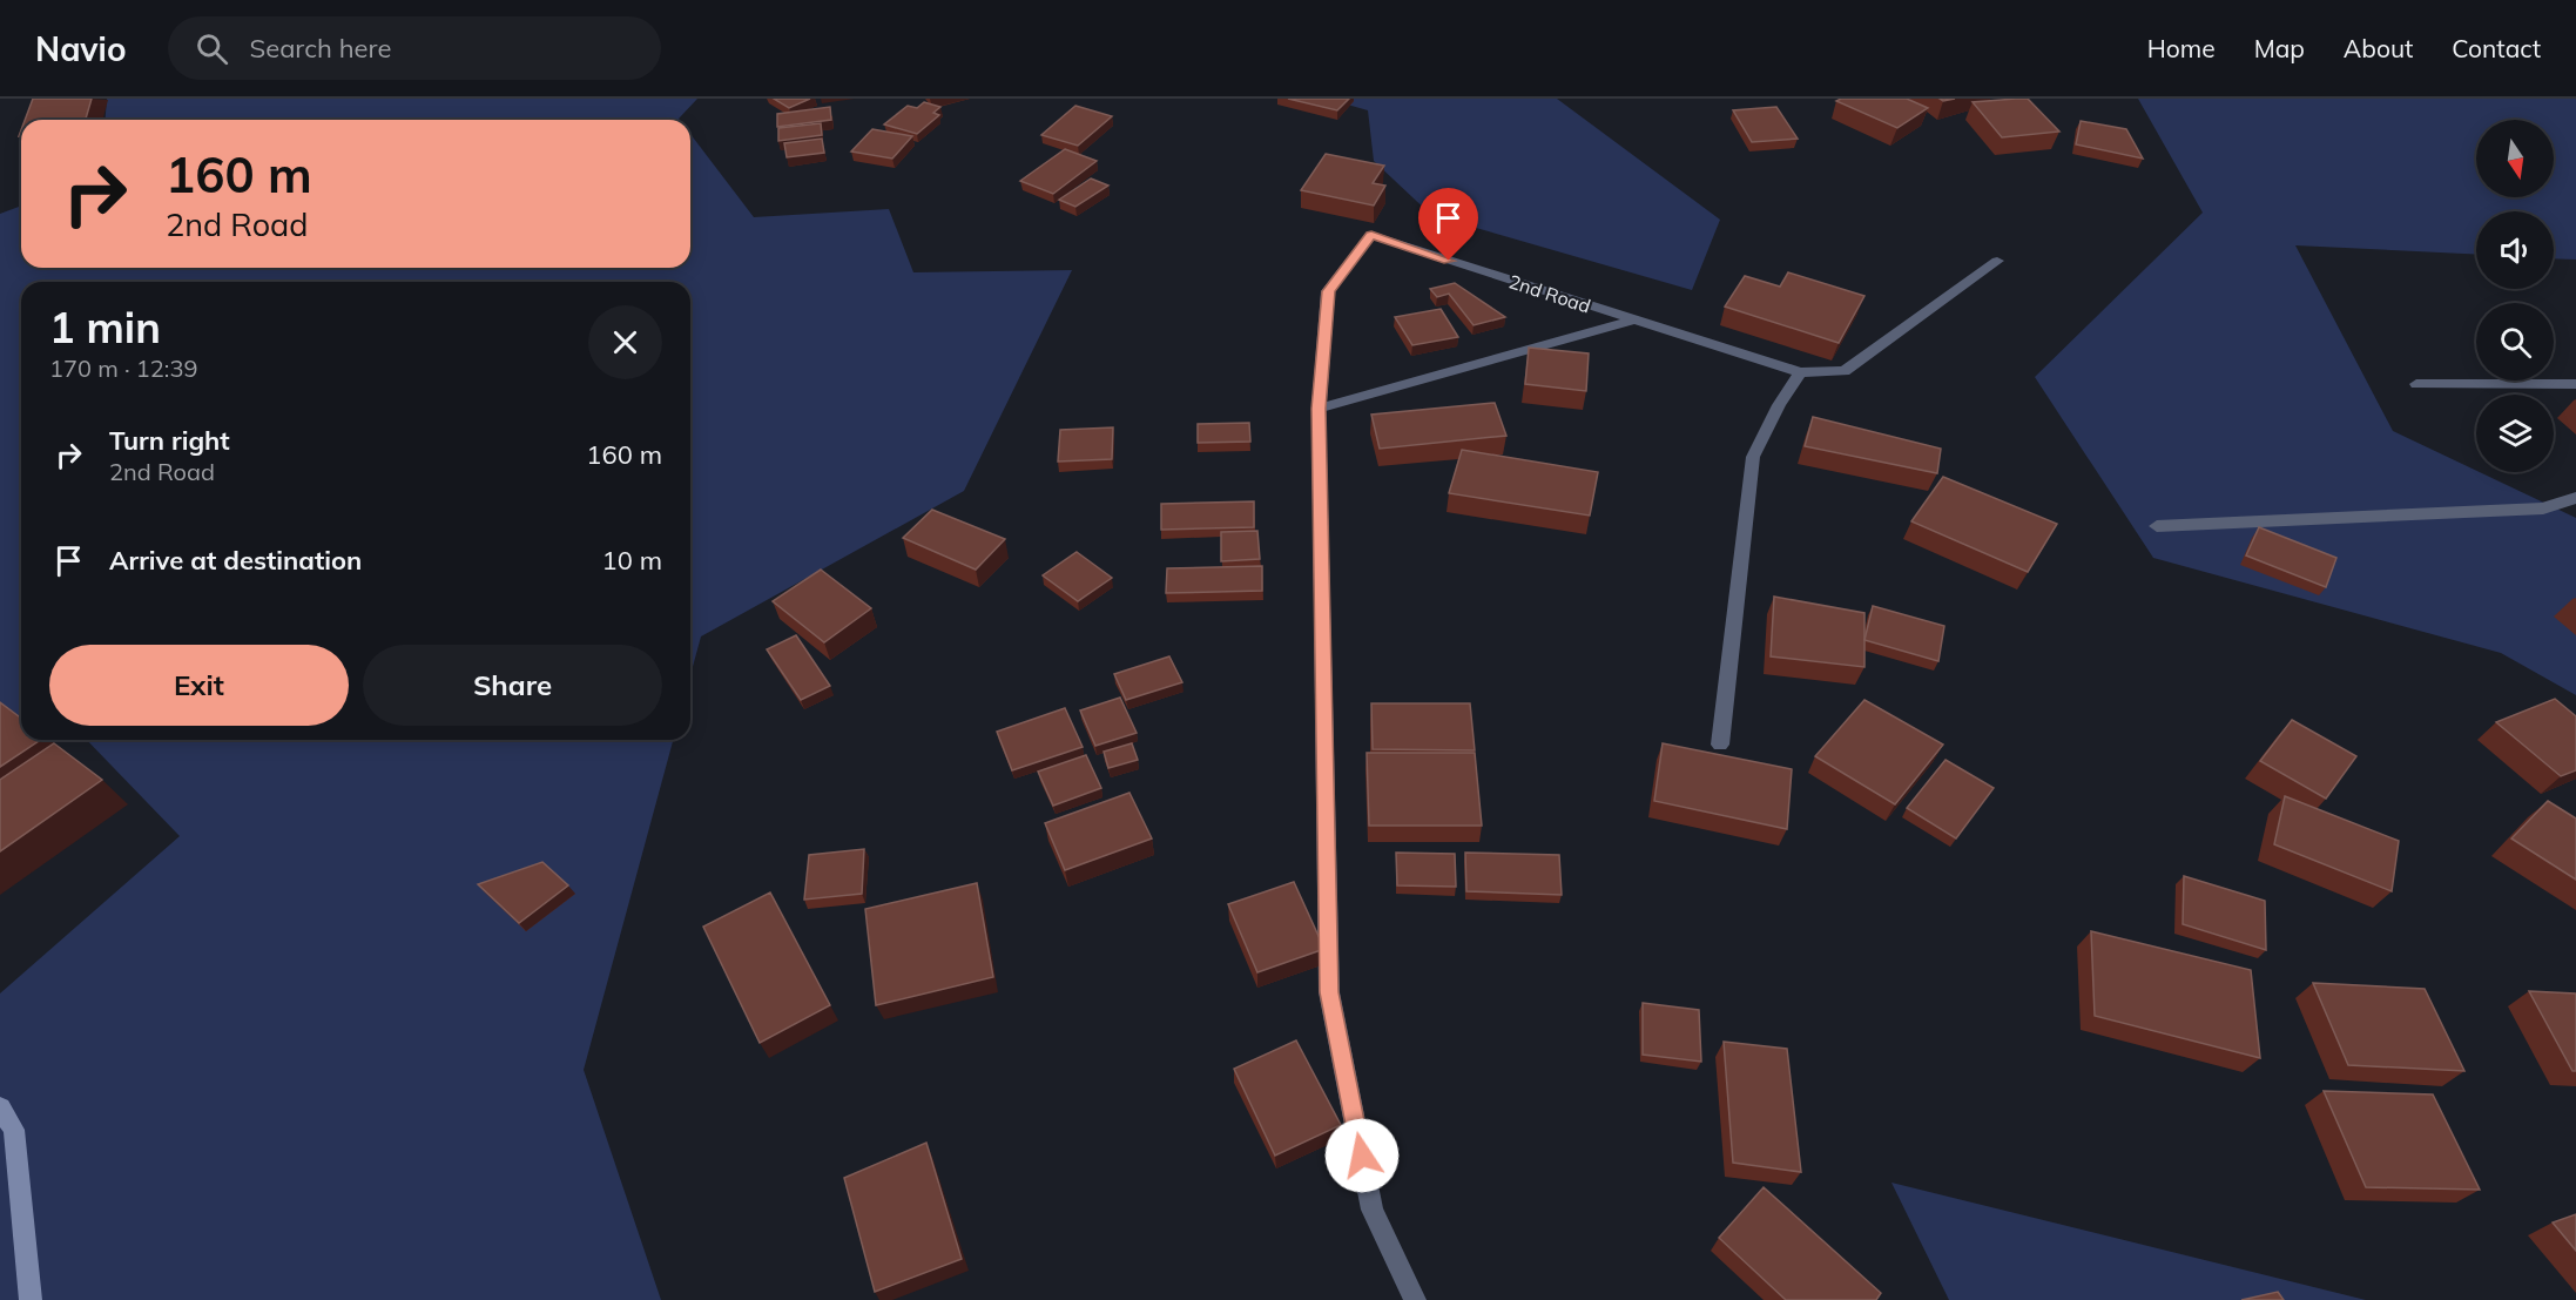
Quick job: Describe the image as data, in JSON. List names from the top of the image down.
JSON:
{
  "streets": {
    "street": ["2nd Road"]
  },
  "north": "bottom",
  "page": {
    "header": "Navio",
    "search": "Search here",
    "nav": [
      "Home",
      "Map",
      "About",
      "Contact"
    ],
    "turn": ["160 m", "2nd Road"],
    "heading": ["1 min", "170 m · 12:39"],
    "list": [
      {
        "name": "Turn right",
        "note": "2nd Road",
        "value": "160 m"
      },
      {
        "name": "Arrive at destination",
        "value": "10 m"
      }
    ],
    "buttons": ["Exit", "Share"]
  }
}
